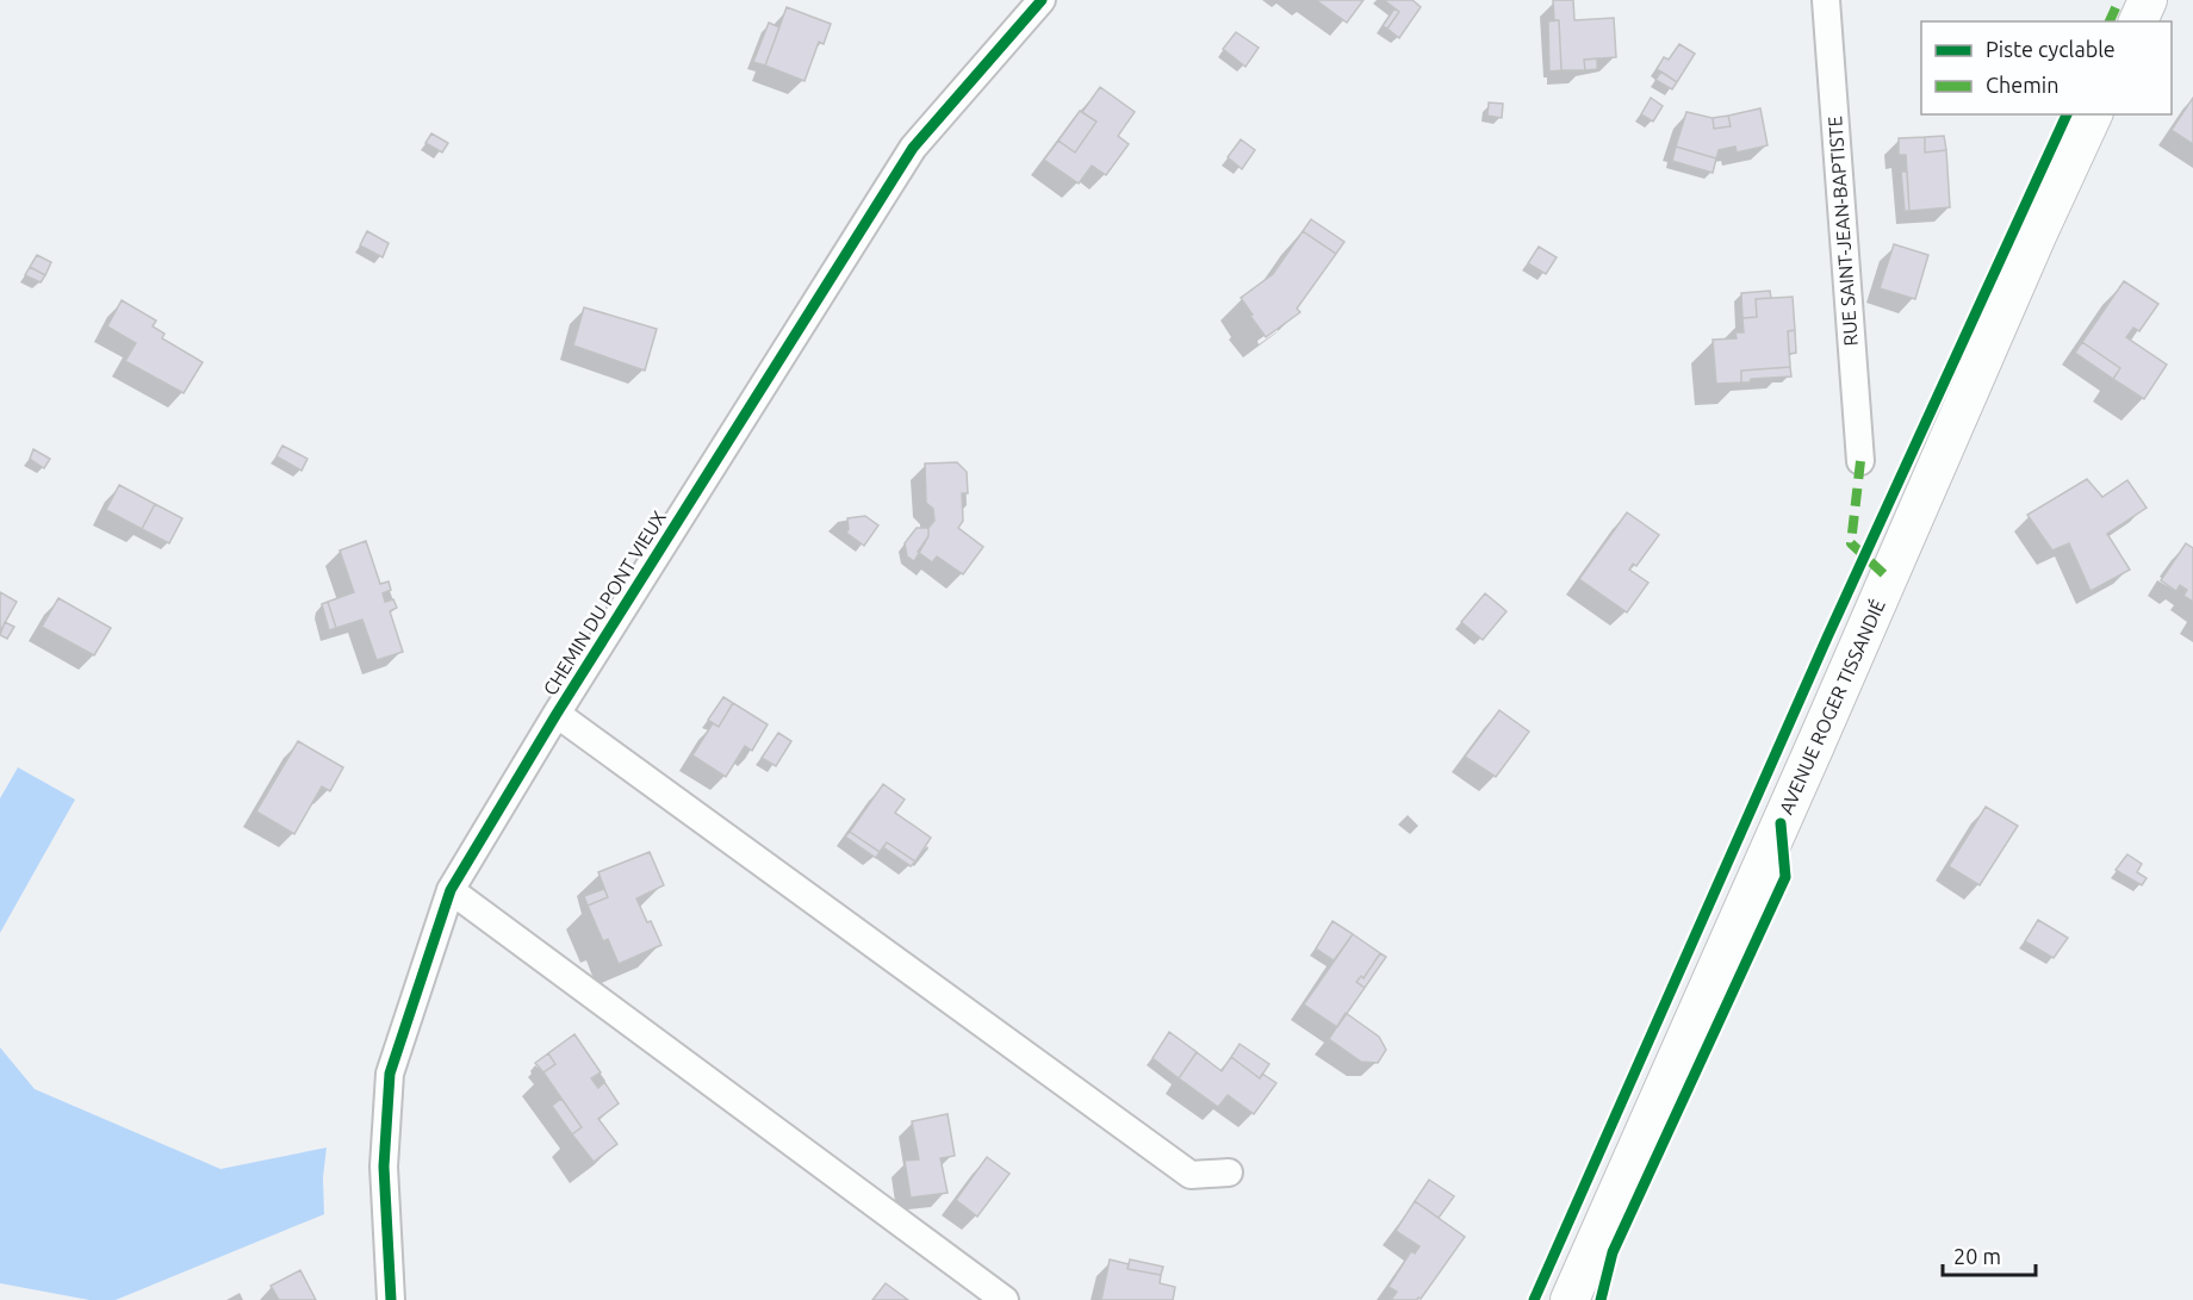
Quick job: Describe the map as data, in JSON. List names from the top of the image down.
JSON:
{
  "streets": {
    "main road": ["AVENUE ROGER TISSANDIÉ"],
    "street": ["RUE SAINT-JEAN-BAPTISTE", "CHEMIN DU PONT VIEUX"]
  },
  "legend": ["Piste cyclable", "Chemin"],
  "scale_bar": "20 m"
}
